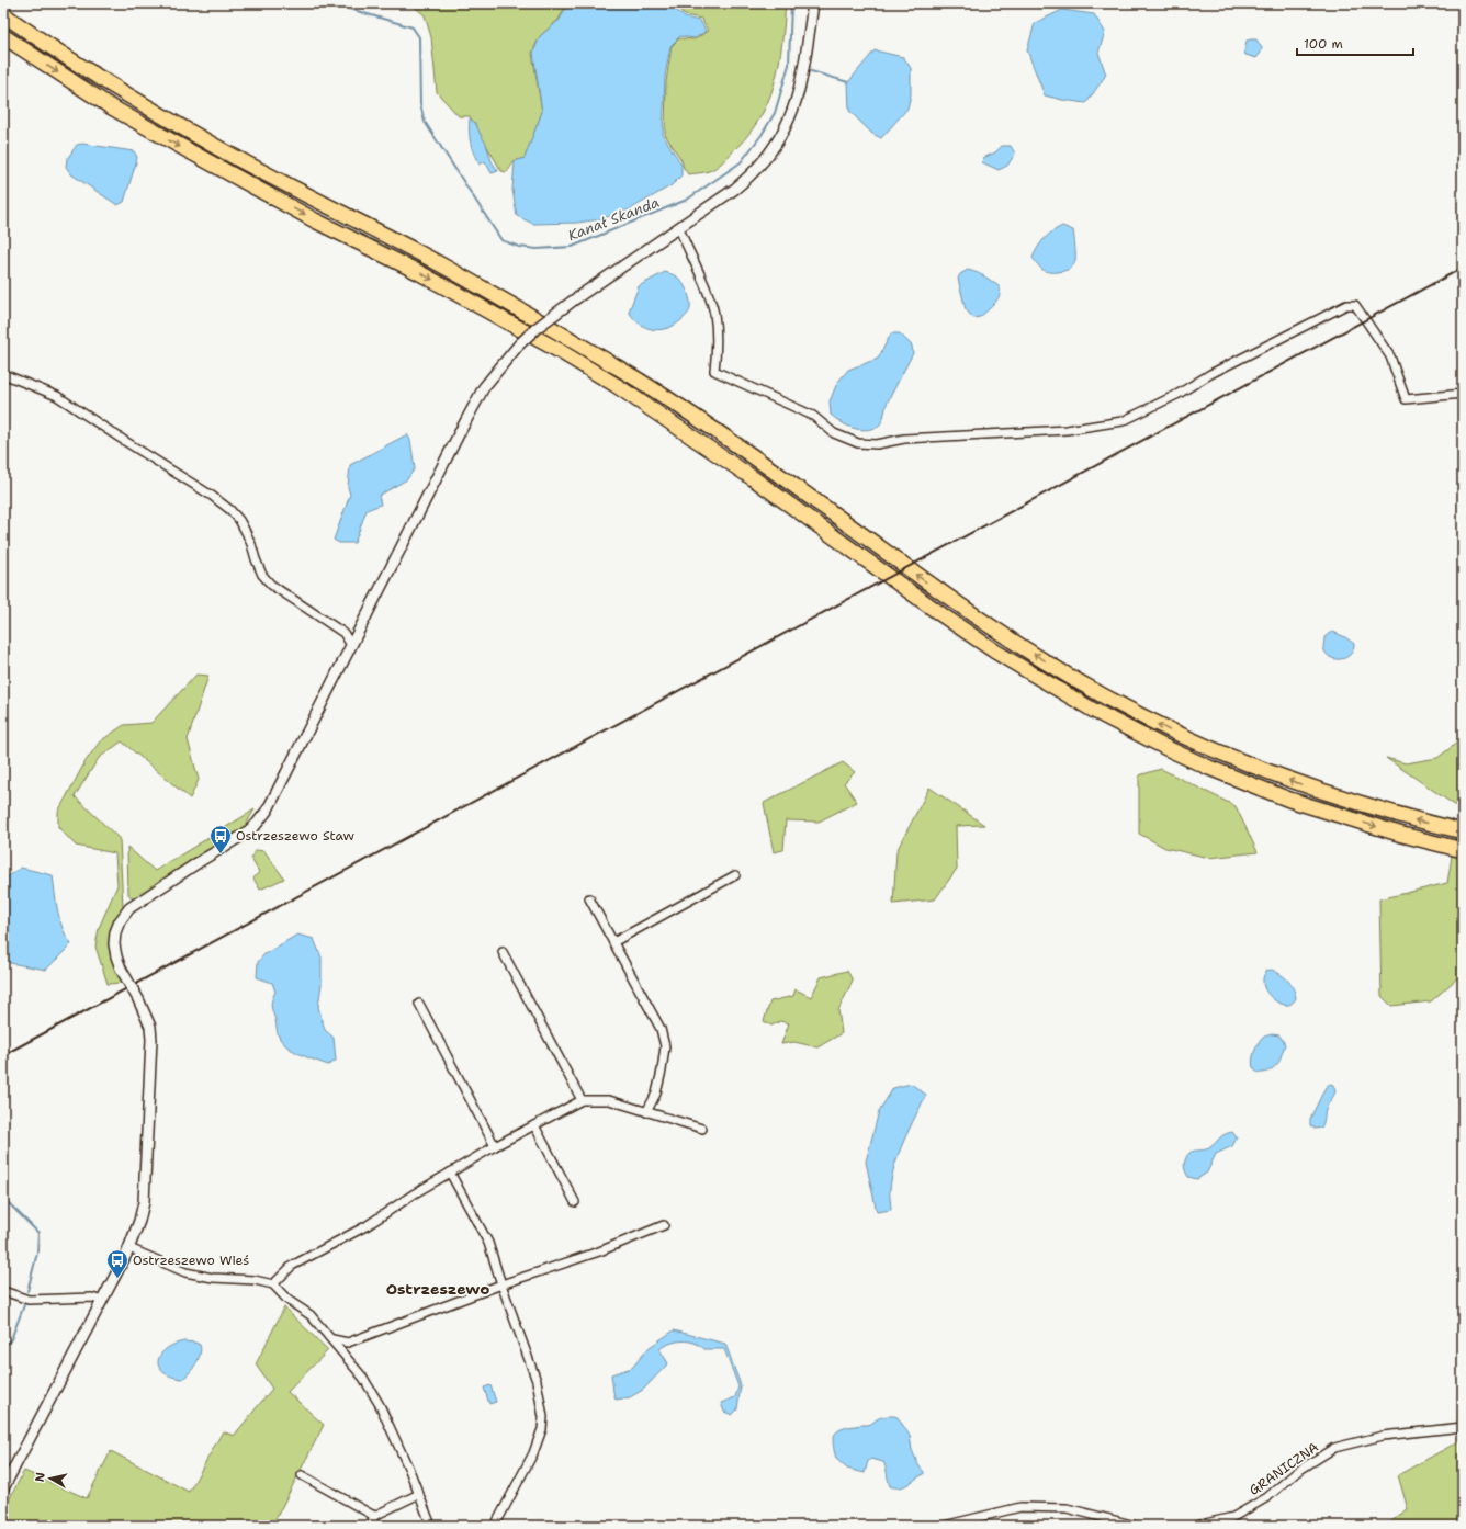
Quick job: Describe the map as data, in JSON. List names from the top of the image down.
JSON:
{
  "streets": {
    "street": ["GRANICZNA"]
  },
  "districts": ["Ostrzeszewo"],
  "water": ["Kanał Skanda"],
  "places": {
    "bus stop": ["Ostrzeszewo Staw", "Ostrzeszewo Wieś"]
  },
  "scale_bar": "100 m",
  "north": "left"
}
